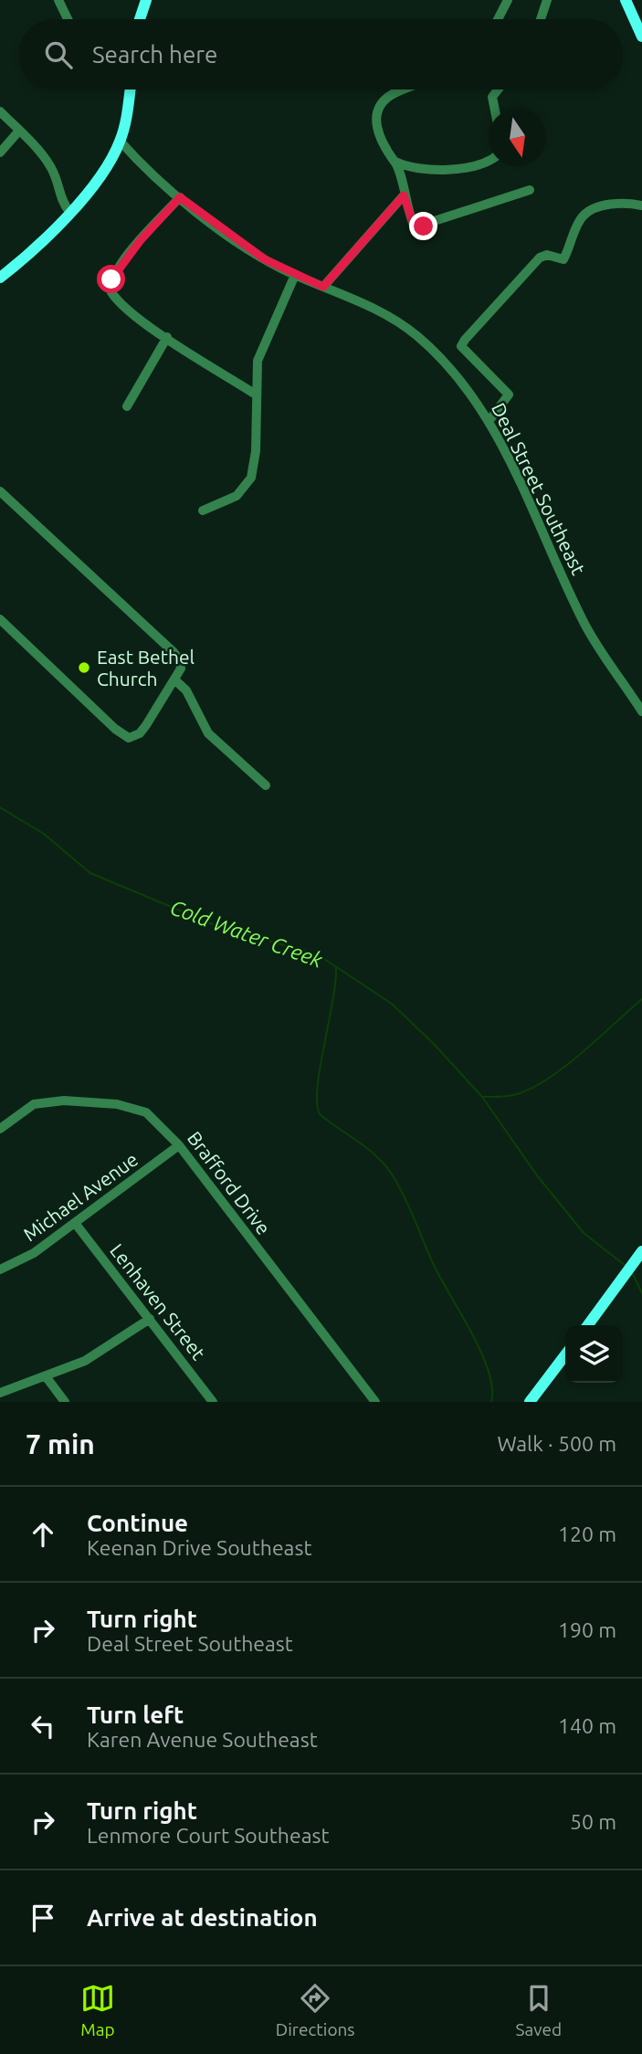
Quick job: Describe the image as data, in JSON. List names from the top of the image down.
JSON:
{
  "streets": {
    "street": [
      "Deal Street Southeast",
      "Brafford Drive",
      "Michael Avenue",
      "Lenhaven Street"
    ]
  },
  "crossings": [
    ["Brafford Drive", "Michael Avenue"],
    ["Michael Avenue", "Lenhaven Street"]
  ],
  "water": ["Cold Water Creek"],
  "places": ["East Bethel Church"],
  "north": "bottom",
  "page": {
    "search": "Search here",
    "heading": ["7 min", "Walk · 500 m"],
    "list": [
      ["Continue", "Keenan Drive Southeast", "120 m"],
      ["Turn right", "Deal Street Southeast", "190 m"],
      ["Turn left", "Karen Avenue Southeast", "140 m"],
      ["Turn right", "Lenmore Court Southeast", "50 m"],
      "Arrive at destination"
    ],
    "nav": ["Map", "Directions", "Saved"]
  }
}
